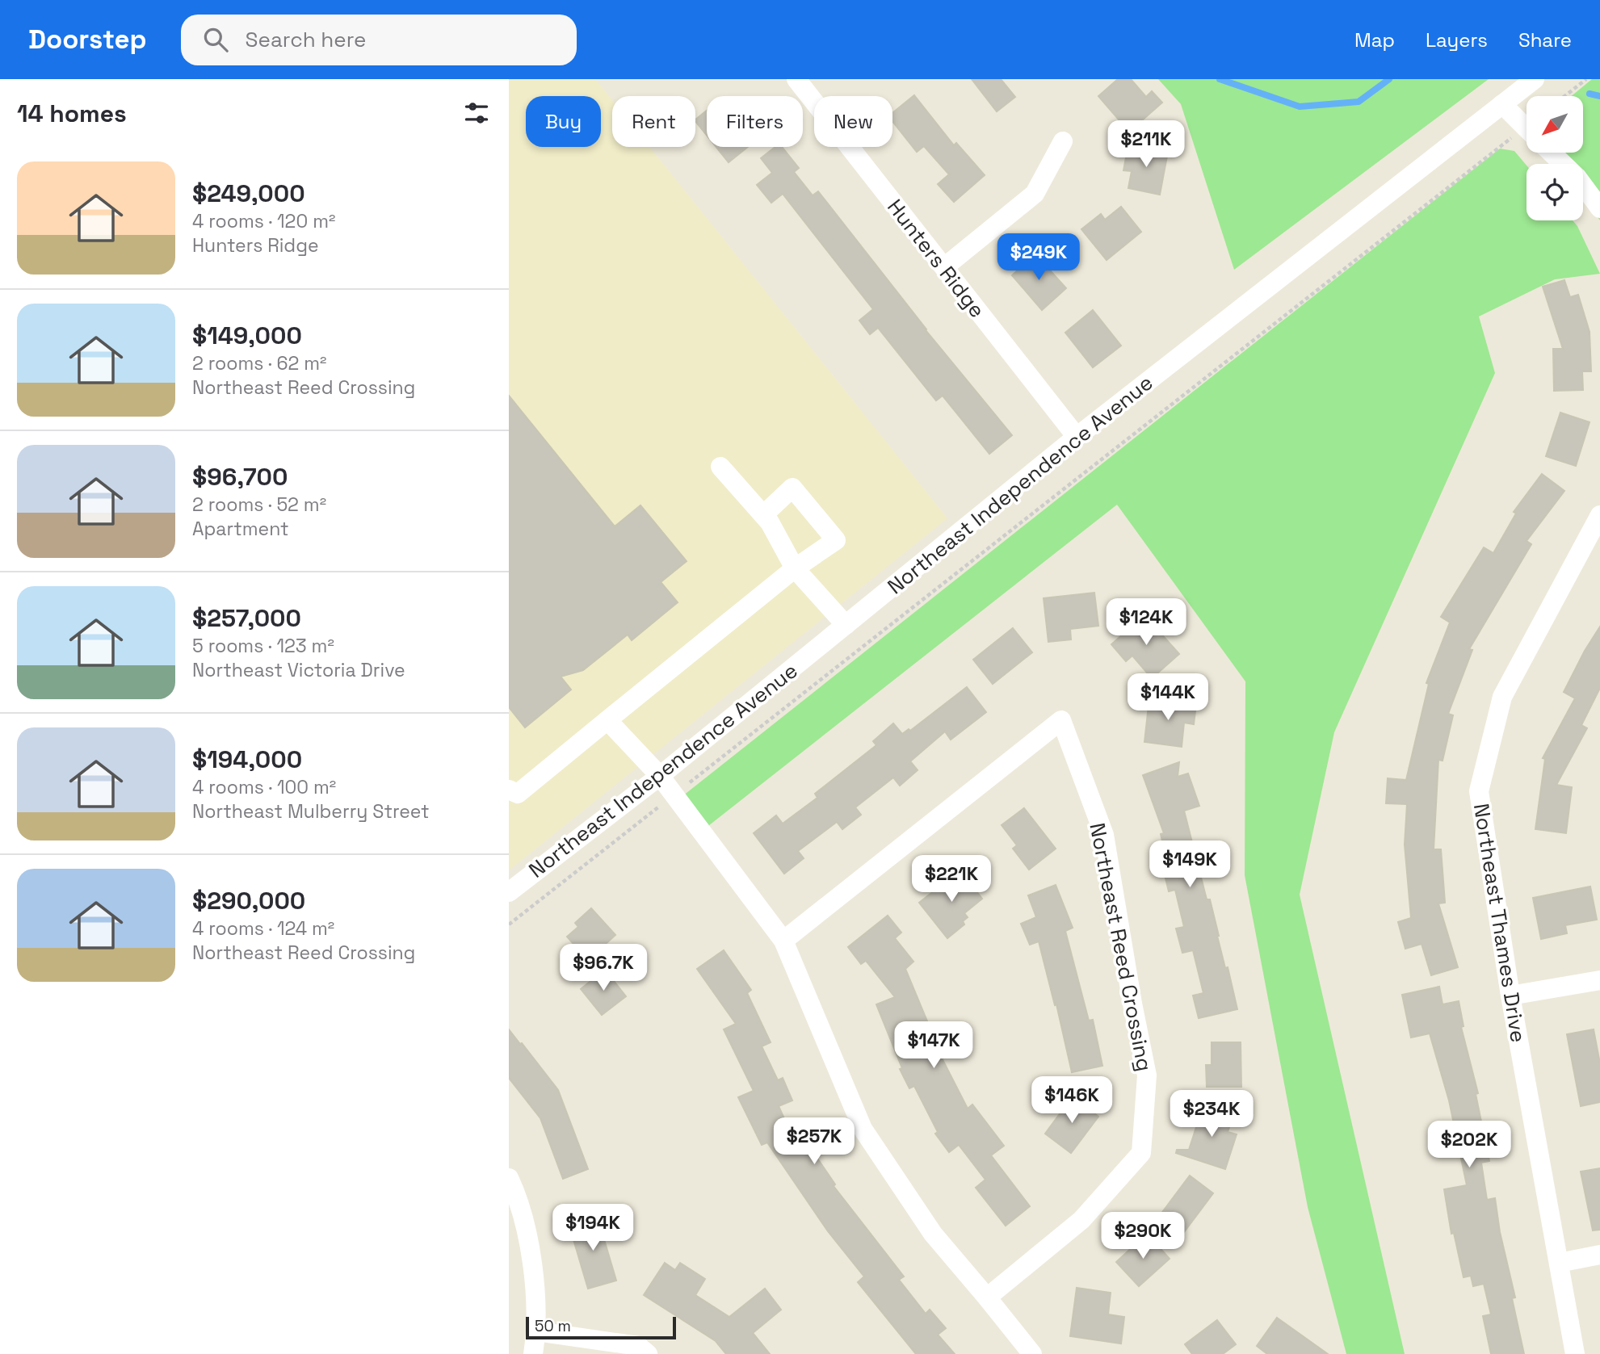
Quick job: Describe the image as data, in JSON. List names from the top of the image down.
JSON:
{
  "streets": {
    "street": [
      "Hunters Ridge",
      "Northeast Independence Avenue",
      "Northeast Thames Drive",
      "Northeast Reed Crossing"
    ]
  },
  "crossings": [
    ["Hunters Ridge", "Northeast Independence Avenue"]
  ],
  "scale_bar": "50 m",
  "north": "bottom left",
  "page": {
    "header": "Doorstep",
    "search": "Search here",
    "nav": ["Map", "Layers", "Share"],
    "heading": "14 homes",
    "chip": [
      "Buy",
      "Rent",
      "Filters",
      "New"
    ],
    "price": [
      "$211K",
      "$249K",
      "$124K",
      "$144K",
      "$149K",
      "$221K",
      "$96.7K",
      "$147K",
      "$146K",
      "$234K",
      "$257K",
      "$202K",
      "$194K",
      "$290K"
    ],
    "list": [
      {
        "name": "$249,000",
        "note": "4 rooms · 120 m² · Hunters Ridge"
      },
      {
        "name": "$149,000",
        "note": "2 rooms · 62 m² · Northeast Reed Crossing"
      },
      {
        "name": "$96,700",
        "note": "2 rooms · 52 m² · Apartment"
      },
      {
        "name": "$257,000",
        "note": "5 rooms · 123 m² · Northeast Victoria Drive"
      },
      {
        "name": "$194,000",
        "note": "4 rooms · 100 m² · Northeast Mulberry Street"
      },
      {
        "name": "$290,000",
        "note": "4 rooms · 124 m² · Northeast Reed Crossing"
      }
    ],
    "scale": "50 m"
  }
}
